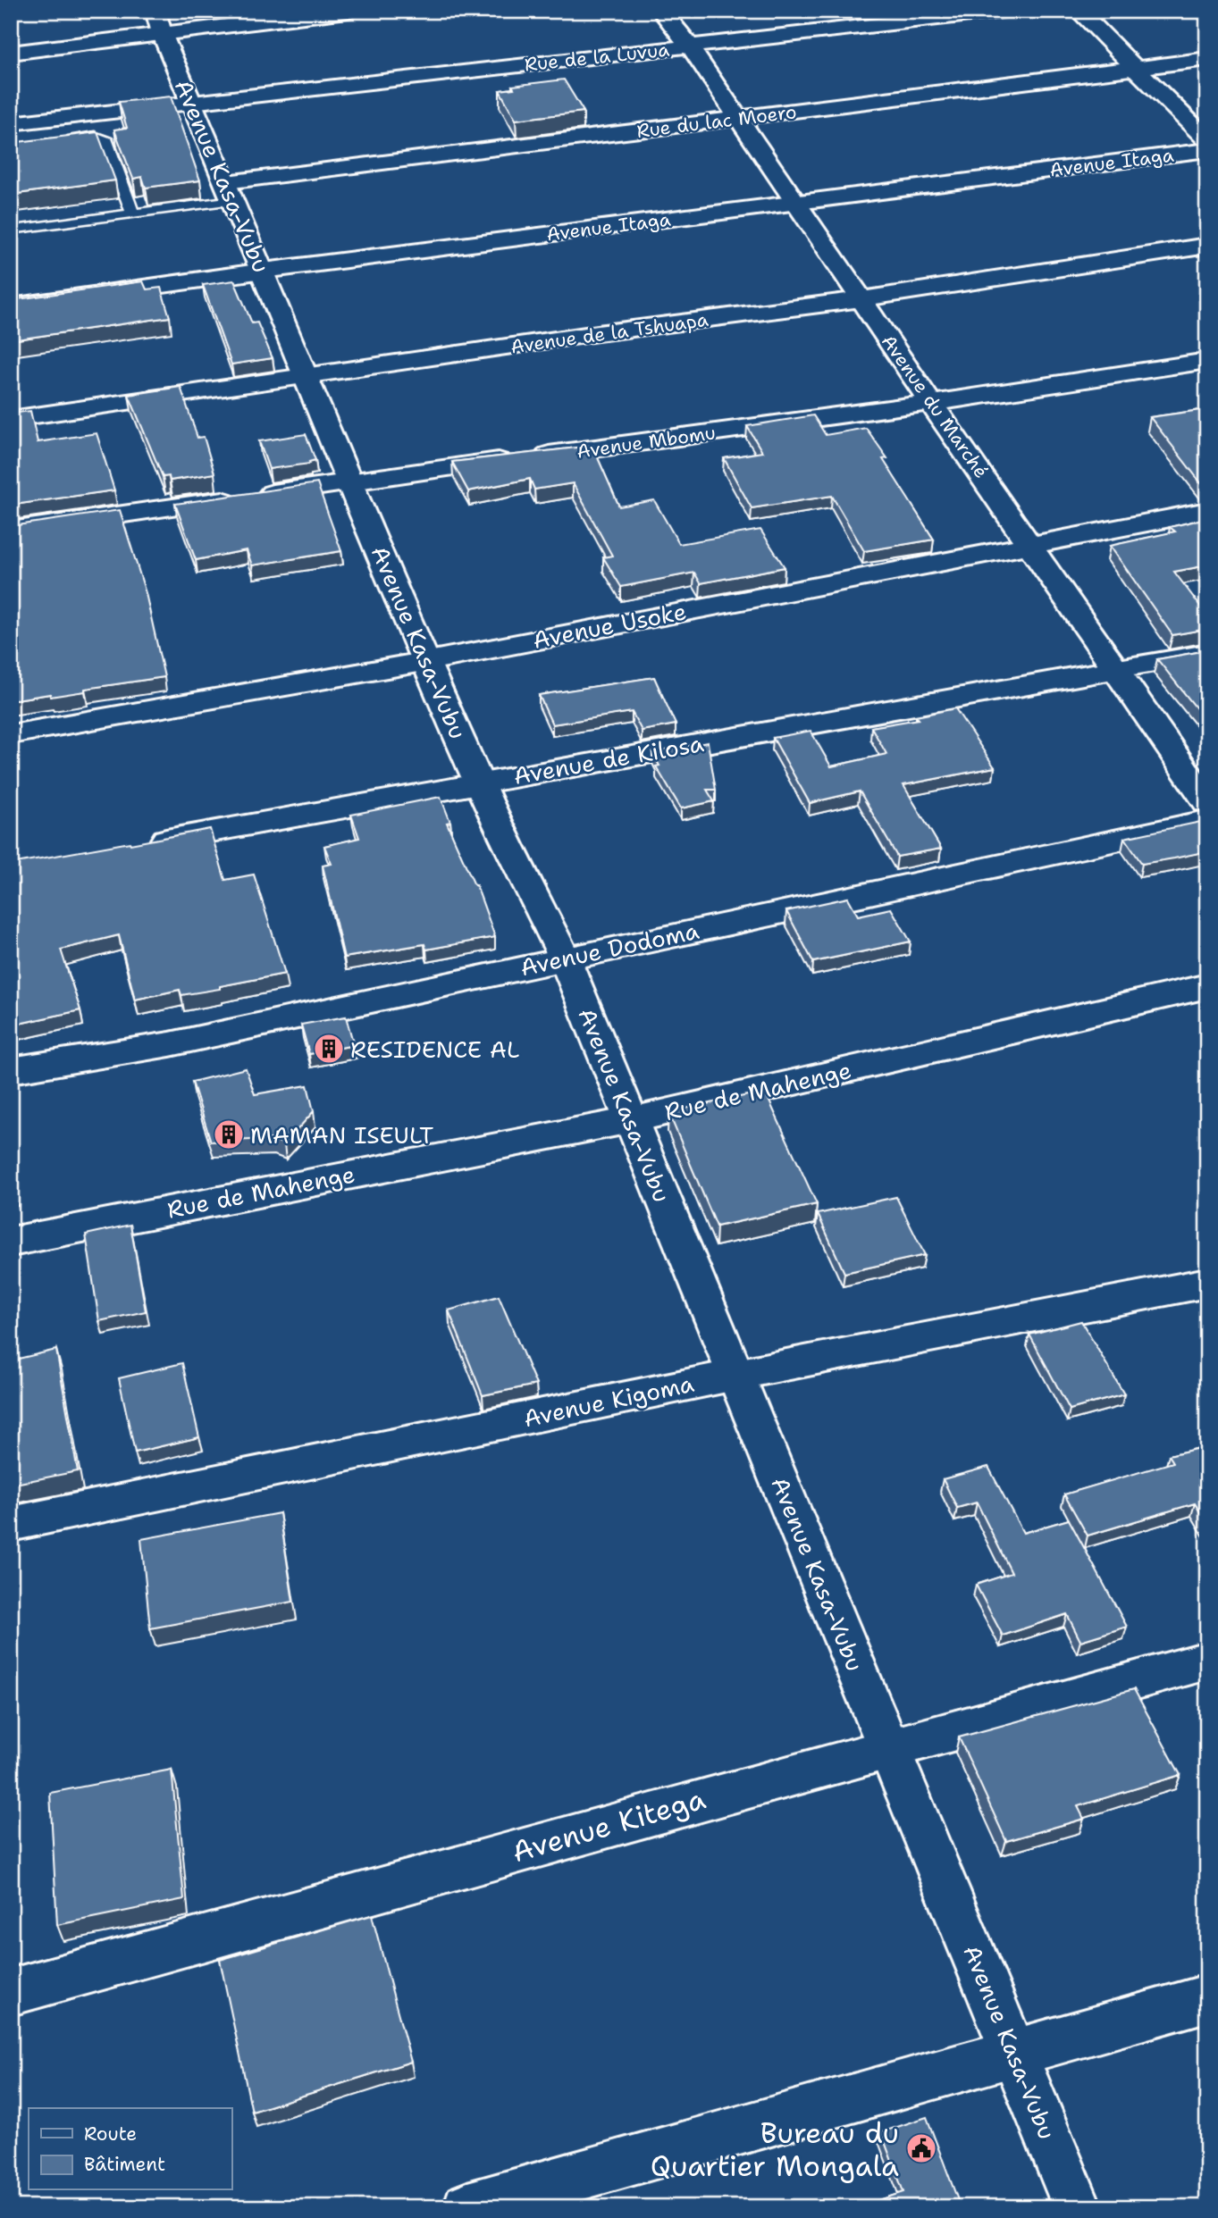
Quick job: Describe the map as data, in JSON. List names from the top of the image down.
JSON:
{
  "streets": {
    "street": [
      "Rue de la Luvua",
      "Rue du lac Moero",
      "Avenue Itaga",
      "Avenue Kasa-Vubu",
      "Avenue de la Tshuapa",
      "Avenue du Marché",
      "Avenue Mbomu",
      "Avenue Usoke",
      "Avenue de Kilosa",
      "Avenue Dodoma",
      "Rue de Mahenge",
      "Avenue Kigoma",
      "Avenue Kitega"
    ]
  },
  "crossings": [
    ["Rue de la Luvua", "Avenue Kasa-Vubu"],
    ["Rue de la Luvua", "Avenue du Marché"],
    ["Rue du lac Moero", "Avenue Kasa-Vubu"],
    ["Rue du lac Moero", "Avenue du Marché"],
    ["Avenue Itaga", "Avenue Kasa-Vubu"],
    ["Avenue Itaga", "Avenue du Marché"],
    ["Avenue Kasa-Vubu", "Avenue de la Tshuapa"],
    ["Avenue Kasa-Vubu", "Avenue Mbomu"],
    ["Avenue Kasa-Vubu", "Avenue Usoke"],
    ["Avenue Kasa-Vubu", "Avenue de Kilosa"],
    ["Avenue Kasa-Vubu", "Avenue Dodoma"],
    ["Avenue Kasa-Vubu", "Rue de Mahenge"],
    ["Avenue Kasa-Vubu", "Avenue Kigoma"],
    ["Avenue Kasa-Vubu", "Avenue Kitega"],
    ["Avenue de la Tshuapa", "Avenue du Marché"],
    ["Avenue du Marché", "Avenue Mbomu"],
    ["Avenue du Marché", "Avenue Usoke"],
    ["Avenue du Marché", "Avenue de Kilosa"]
  ],
  "places": {
    "building": ["RESIDENCE AL", "MAMAN ISEULT"],
    "public building": ["Bureau du Quartier Mongala"]
  },
  "legend": ["Route", "Bâtiment"]
}
